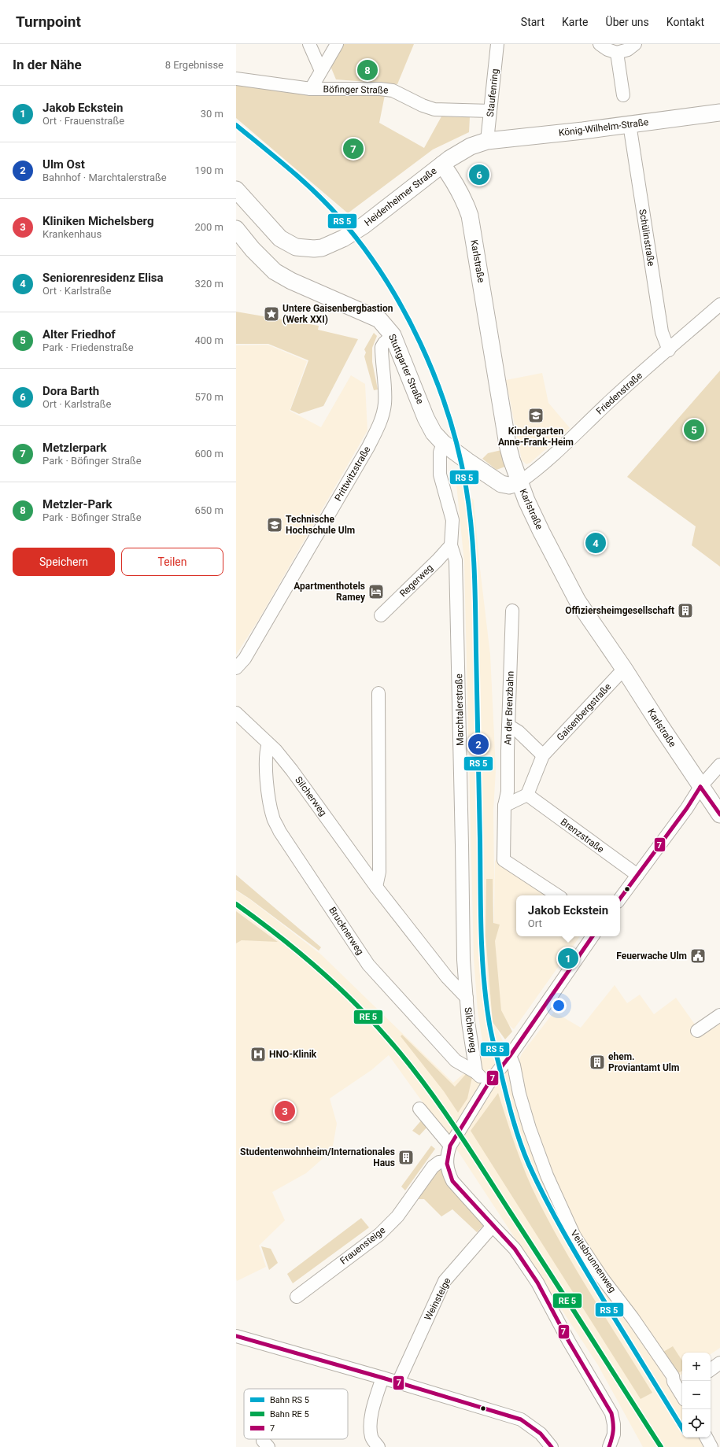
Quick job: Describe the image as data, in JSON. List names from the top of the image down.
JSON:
{
  "streets": {
    "main road": [
      "König-Wilhelm-Straße",
      "Heidenheimer Straße",
      "Karlstraße",
      "Stuttgarter Straße"
    ],
    "street": [
      "Böfinger Straße",
      "Staufenring",
      "Schülinstraße",
      "Friedenstraße",
      "Prittwitzstraße",
      "Regerweg",
      "An der Brenzbahn",
      "Marchtalerstraße",
      "Gaisenbergstraße",
      "Silcherweg",
      "Brenzstraße",
      "Brucknerweg",
      "Frauensteige",
      "Veitsbrunnenweg",
      "Weinsteige"
    ]
  },
  "crossings": [
    ["Böfinger Straße", "Staufenring"],
    ["Staufenring", "König-Wilhelm-Straße"],
    ["König-Wilhelm-Straße", "Heidenheimer Straße"],
    ["König-Wilhelm-Straße", "Schülinstraße"],
    ["König-Wilhelm-Straße", "Karlstraße"],
    ["Heidenheimer Straße", "Karlstraße"],
    ["Schülinstraße", "Friedenstraße"],
    ["Karlstraße", "Stuttgarter Straße"],
    ["Karlstraße", "Friedenstraße"],
    ["Karlstraße", "Gaisenbergstraße"],
    ["Stuttgarter Straße", "Friedenstraße"],
    ["Stuttgarter Straße", "Prittwitzstraße"],
    ["Stuttgarter Straße", "Marchtalerstraße"],
    ["Regerweg", "Marchtalerstraße"],
    ["Marchtalerstraße", "Silcherweg"],
    ["Gaisenbergstraße", "Brenzstraße"],
    ["Silcherweg", "Brucknerweg"]
  ],
  "places": {
    "place": ["Untere Gaisenbergbastion (Werk XXI)"],
    "school or university": ["Kindergarten Anne-Frank-Heim", "Technische Hochschule Ulm"],
    "hotel": ["Apartmenthotels Ramey"],
    "building": ["Offiziersheimgesellschaft", "ehem. Proviantamt Ulm", "Studentenwohnheim/Internationales Haus"],
    "public building": ["Feuerwache Ulm"],
    "hospital": ["HNO-Klinik"]
  },
  "lines": ["transit line 7"],
  "legend": ["Bahn RS 5", "Bahn RE 5", "7"],
  "page": {
    "header": "Turnpoint",
    "nav": [
      "Start",
      "Karte",
      "Über uns",
      "Kontakt"
    ],
    "heading": ["In der Nähe", "8 Ergebnisse"],
    "pins": [
      "8",
      "7",
      "6",
      "5",
      "4",
      "2",
      "1",
      "3"
    ],
    "list": [
      {
        "mark": "1",
        "name": "Jakob Eckstein",
        "note": "Ort · Frauenstraße",
        "value": "30 m"
      },
      {
        "mark": "2",
        "name": "Ulm Ost",
        "note": "Bahnhof · Marchtalerstraße",
        "value": "190 m"
      },
      {
        "mark": "3",
        "name": "Kliniken Michelsberg",
        "note": "Krankenhaus",
        "value": "200 m"
      },
      {
        "mark": "4",
        "name": "Seniorenresidenz Elisa",
        "note": "Ort · Karlstraße",
        "value": "320 m"
      },
      {
        "mark": "5",
        "name": "Alter Friedhof",
        "note": "Park · Friedenstraße",
        "value": "400 m"
      },
      {
        "mark": "6",
        "name": "Dora Barth",
        "note": "Ort · Karlstraße",
        "value": "570 m"
      },
      {
        "mark": "7",
        "name": "Metzlerpark",
        "note": "Park · Böfinger Straße",
        "value": "600 m"
      },
      {
        "mark": "8",
        "name": "Metzler-Park",
        "note": "Park · Böfinger Straße",
        "value": "650 m"
      }
    ],
    "buttons": ["Speichern", "Teilen"],
    "popup": ["Jakob Eckstein", "Ort"],
    "map_buttons": ["+", "−"]
  }
}
